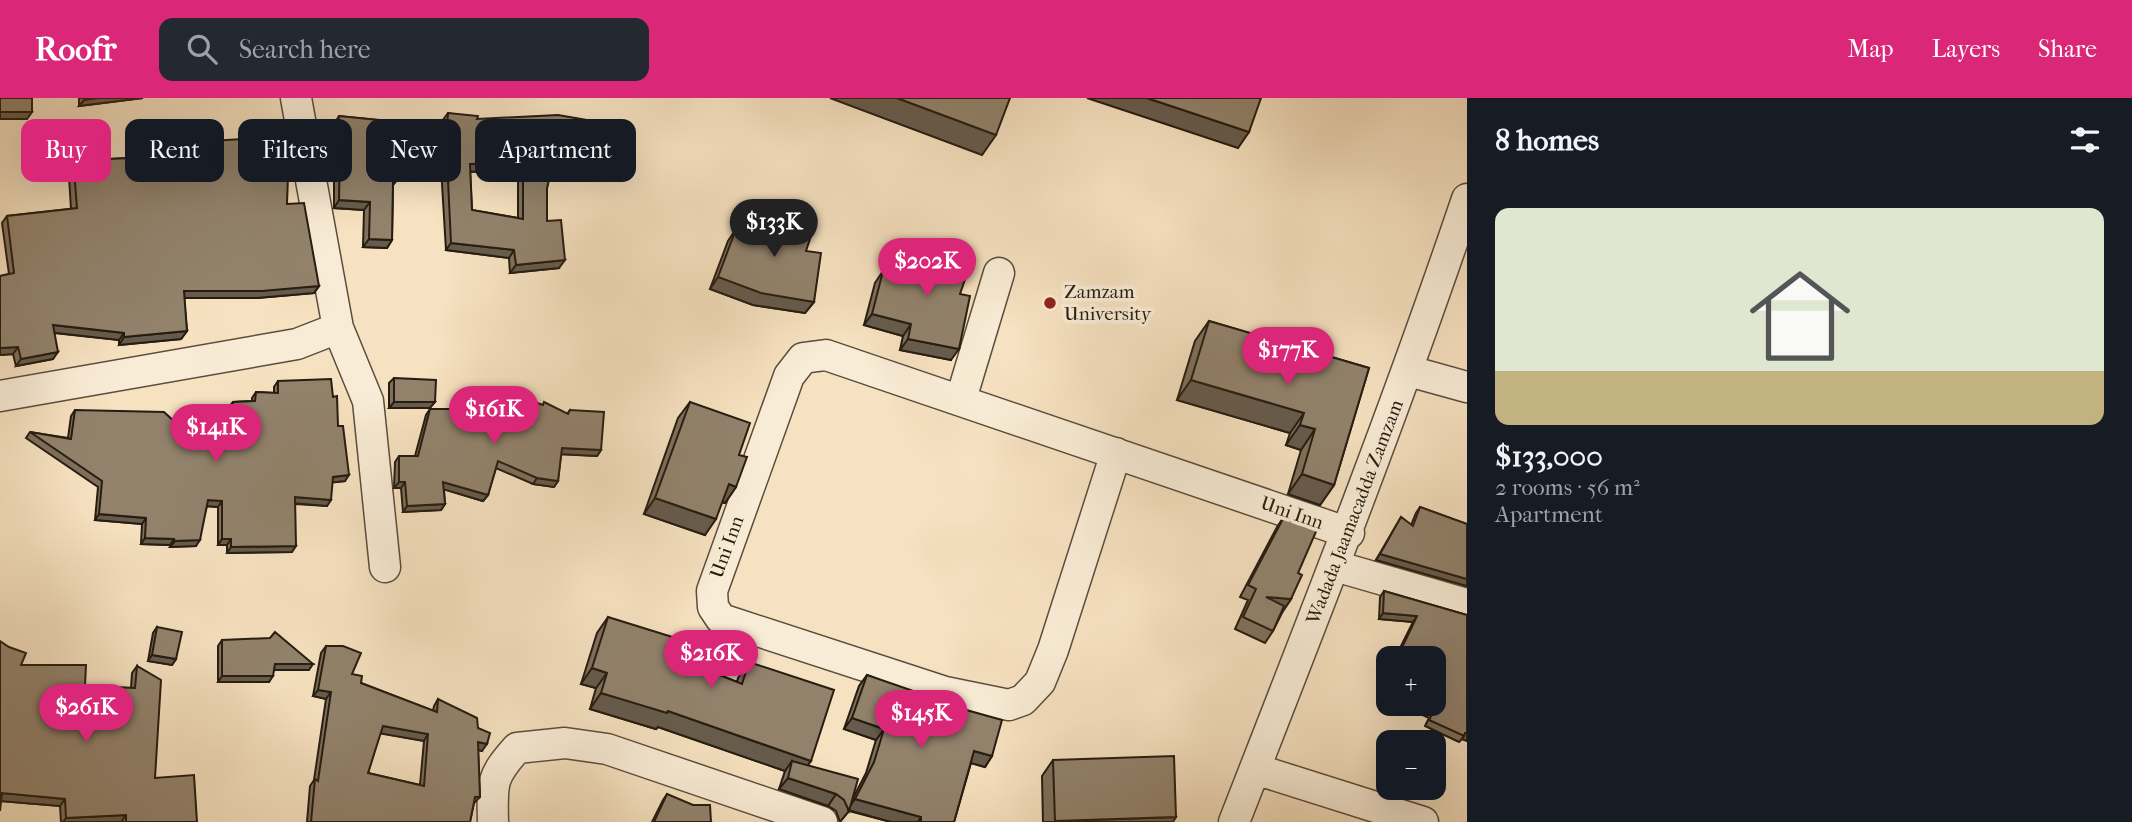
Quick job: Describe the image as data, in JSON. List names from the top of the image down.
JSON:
{
  "streets": {
    "street": ["Wadada Jaamacadda Zamzam", "Uni Inn"]
  },
  "crossings": [
    ["Wadada Jaamacadda Zamzam", "Uni Inn"]
  ],
  "places": ["Zamzam University"],
  "page": {
    "header": "Roofr",
    "search": "Search here",
    "nav": ["Map", "Layers", "Share"],
    "heading": "8 homes",
    "chip": [
      "Buy",
      "Rent",
      "Filters",
      "New",
      "Apartment"
    ],
    "list": [
      {
        "name": "$133,000",
        "note": "2 rooms · 56 m² · Apartment"
      }
    ],
    "price": [
      "$133K",
      "$202K",
      "$177K",
      "$161K",
      "$141K",
      "$216K",
      "$261K",
      "$145K"
    ],
    "map_buttons": ["+", "−"]
  }
}
